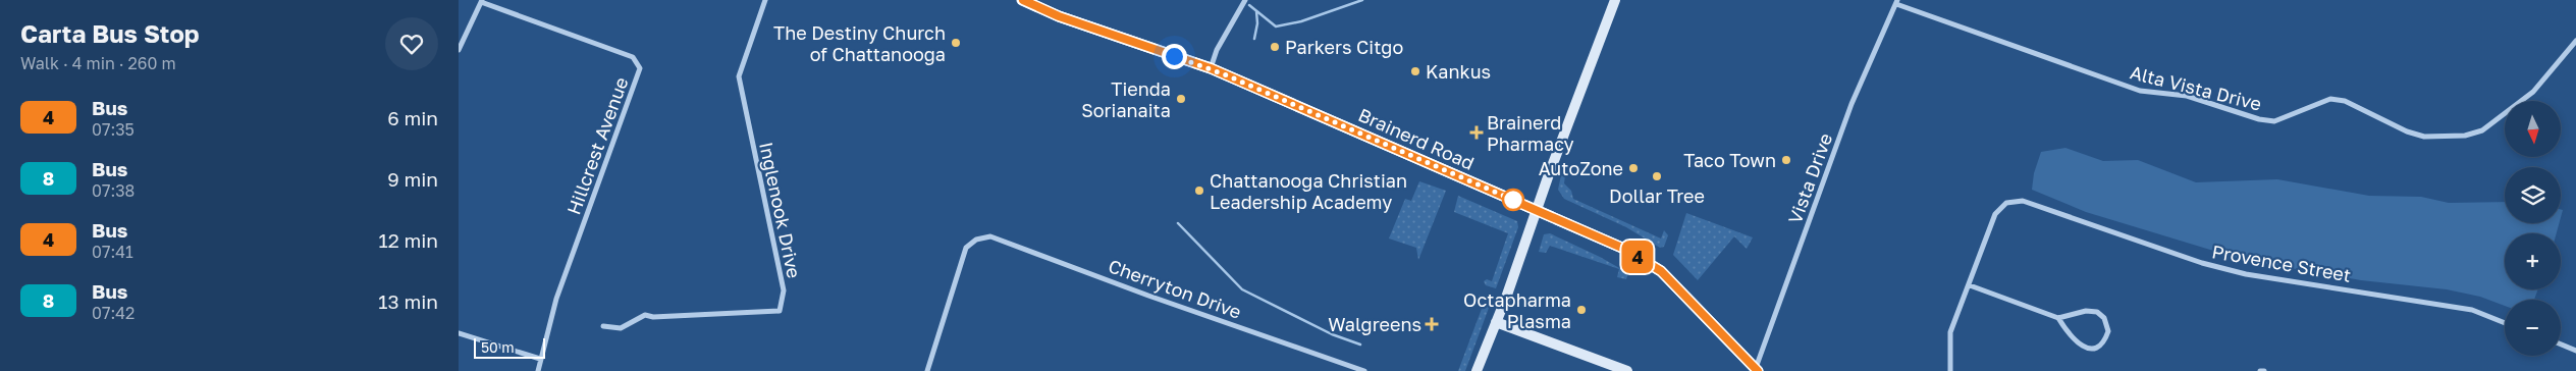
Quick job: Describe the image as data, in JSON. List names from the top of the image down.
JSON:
{
  "streets": {
    "main road": ["Brainerd Road"],
    "street": [
      "Alta Vista Drive",
      "Hillcrest Avenue",
      "Vista Drive",
      "Inglenook Drive",
      "Provence Street",
      "Cherryton Drive"
    ]
  },
  "crossings": [
    ["Alta Vista Drive", "Vista Drive"],
    ["Brainerd Road", "Vista Drive"]
  ],
  "places": {
    "other": [
      "The Destiny Church of Chattanooga",
      "Parkers Citgo",
      "Kankus",
      "Tienda Sorianaita",
      "Taco Town",
      "AutoZone",
      "Dollar Tree",
      "Chattanooga Christian Leadership Academy",
      "Octapharma Plasma"
    ],
    "health": ["Brainerd Pharmacy", "Walgreens"]
  },
  "lines": ["bus line 4"],
  "scale_bar": "50 m",
  "north": "bottom",
  "page": {
    "heading": ["Carta Bus Stop", "Walk · 4 min · 260 m"],
    "on_map": "4",
    "list": [
      {
        "mark": "4",
        "name": "Bus",
        "note": "07:35",
        "value": "6 min"
      },
      {
        "mark": "8",
        "name": "Bus",
        "note": "07:38",
        "value": "9 min"
      },
      {
        "mark": "4",
        "name": "Bus",
        "note": "07:41",
        "value": "12 min"
      },
      {
        "mark": "8",
        "name": "Bus",
        "note": "07:42",
        "value": "13 min"
      }
    ],
    "map_buttons": ["+", "−"],
    "scale": "50 m"
  }
}
